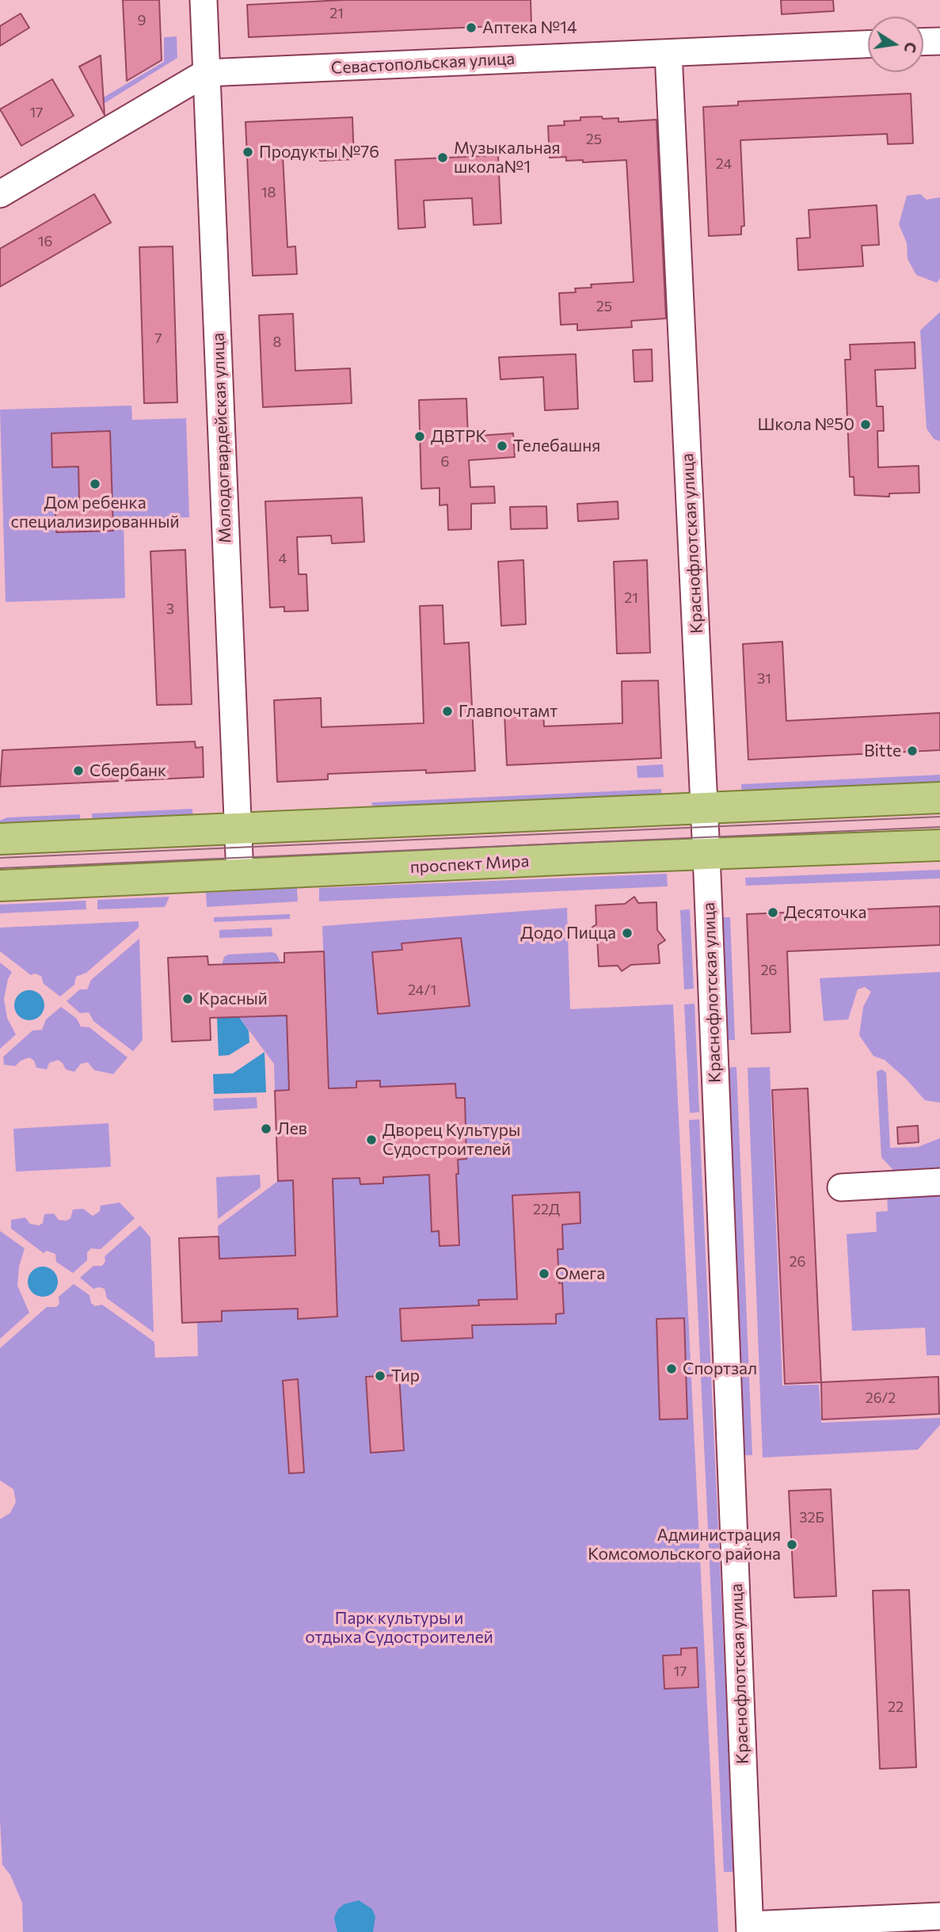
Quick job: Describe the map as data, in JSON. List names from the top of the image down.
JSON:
{
  "streets": {
    "main road": ["проспект Мира"],
    "street": ["Севастопольская улица", "Молодогвардейская улица", "Краснофлотская улица"]
  },
  "crossings": [
    ["Севастопольская улица", "Молодогвардейская улица"],
    ["Севастопольская улица", "Краснофлотская улица"],
    ["Молодогвардейская улица", "проспект Мира"],
    ["Краснофлотская улица", "проспект Мира"]
  ],
  "parks": ["Парк культуры и отдыха Судостроителей"],
  "places": [
    "Аптека №14",
    "Продукты №76",
    "Музыкальная школа№1",
    "Школа №50",
    "ДВТРК",
    "Телебашня",
    "Дом ребенка специализированный",
    "Главпочтамт",
    "Bitte",
    "Сбербанк",
    "Десяточка",
    "Додо Пицца",
    "Красный",
    "Лев",
    "Дворец Культуры Судостроителей",
    "Омега",
    "Спортзал",
    "Тир",
    "Администрация Комсомольского района"
  ],
  "house_numbers": [
    "21",
    "9",
    "17",
    "25",
    "24",
    "18",
    "16",
    "25",
    "7",
    "8",
    "6",
    "4",
    "21",
    "3",
    "31",
    "26",
    "24/1",
    "22Д",
    "26",
    "26/2",
    "32Б",
    "17",
    "22"
  ],
  "north": "right"
}
